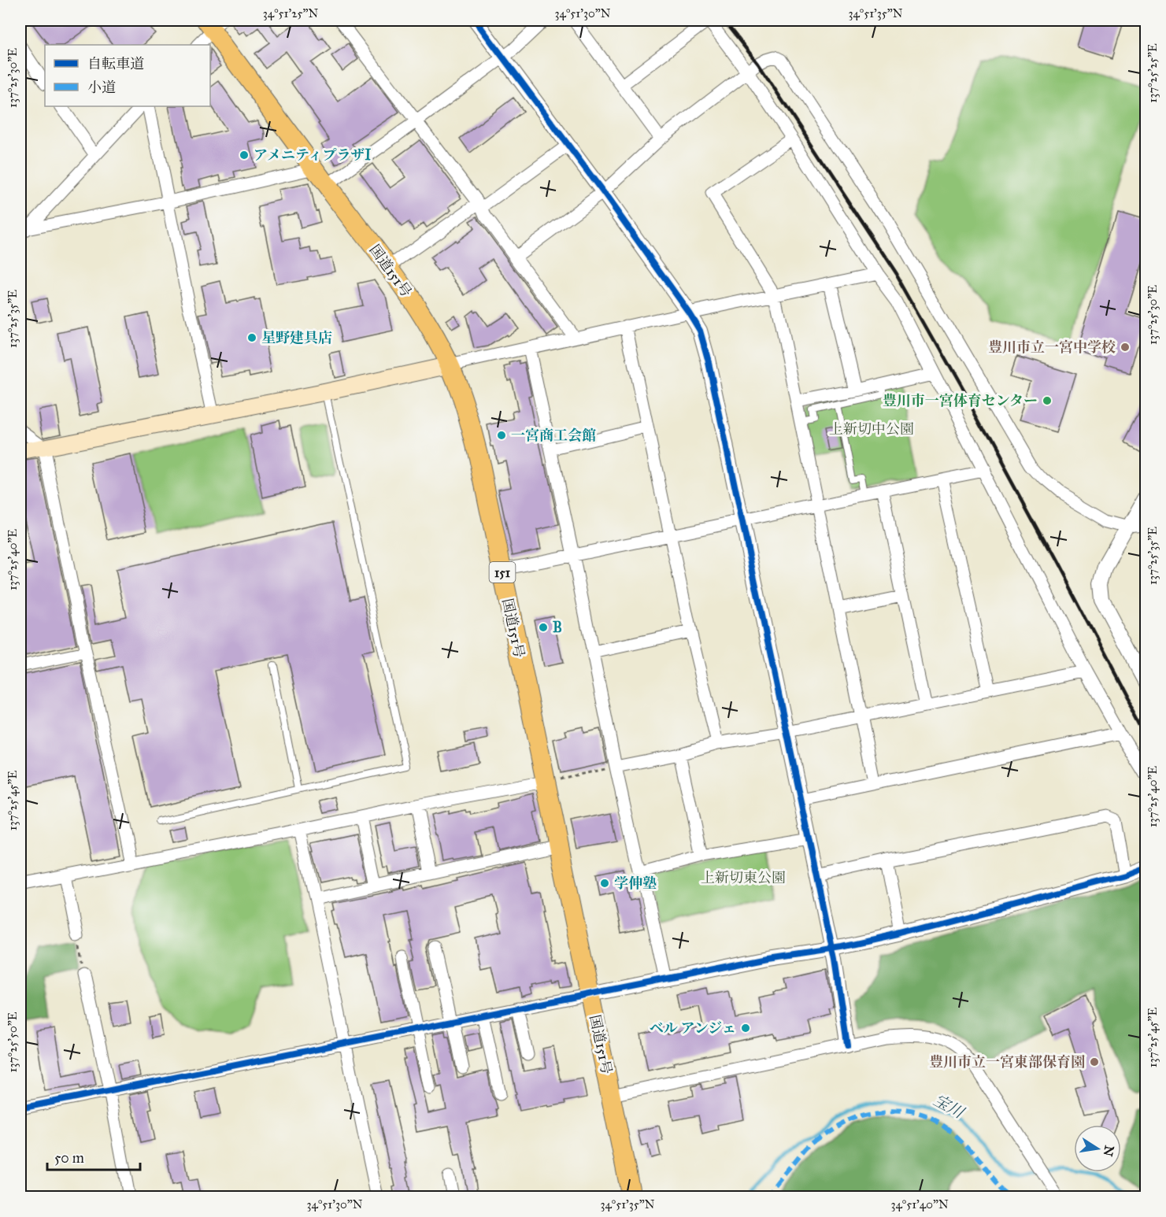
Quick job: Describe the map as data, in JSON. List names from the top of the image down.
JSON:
{
  "streets": {
    "highway": ["国道151号", "151"]
  },
  "water": ["宝川"],
  "parks": ["上新切中公園", "上新切東公園"],
  "places": [
    "アメニティプラザI",
    "星野建具店",
    "豊川市立一宮中学校",
    "豊川市一宮体育センター",
    "一宮商工会館",
    "B",
    "学伸塾",
    "ベル アンジェ",
    "豊川市立一宮東部保育園"
  ],
  "legend": ["自転車道", "小道"],
  "scale_bar": "50 m",
  "north": "right",
  "coordinates": [
    "34°51'25\"N",
    "34°51'30\"N",
    "34°51'35\"N",
    "137°25'25\"E",
    "137°25'30\"E",
    "137°25'35\"E",
    "137°25'40\"E",
    "137°25'45\"E",
    "137°25'50\"E",
    "34°51'40\"N"
  ]
}
